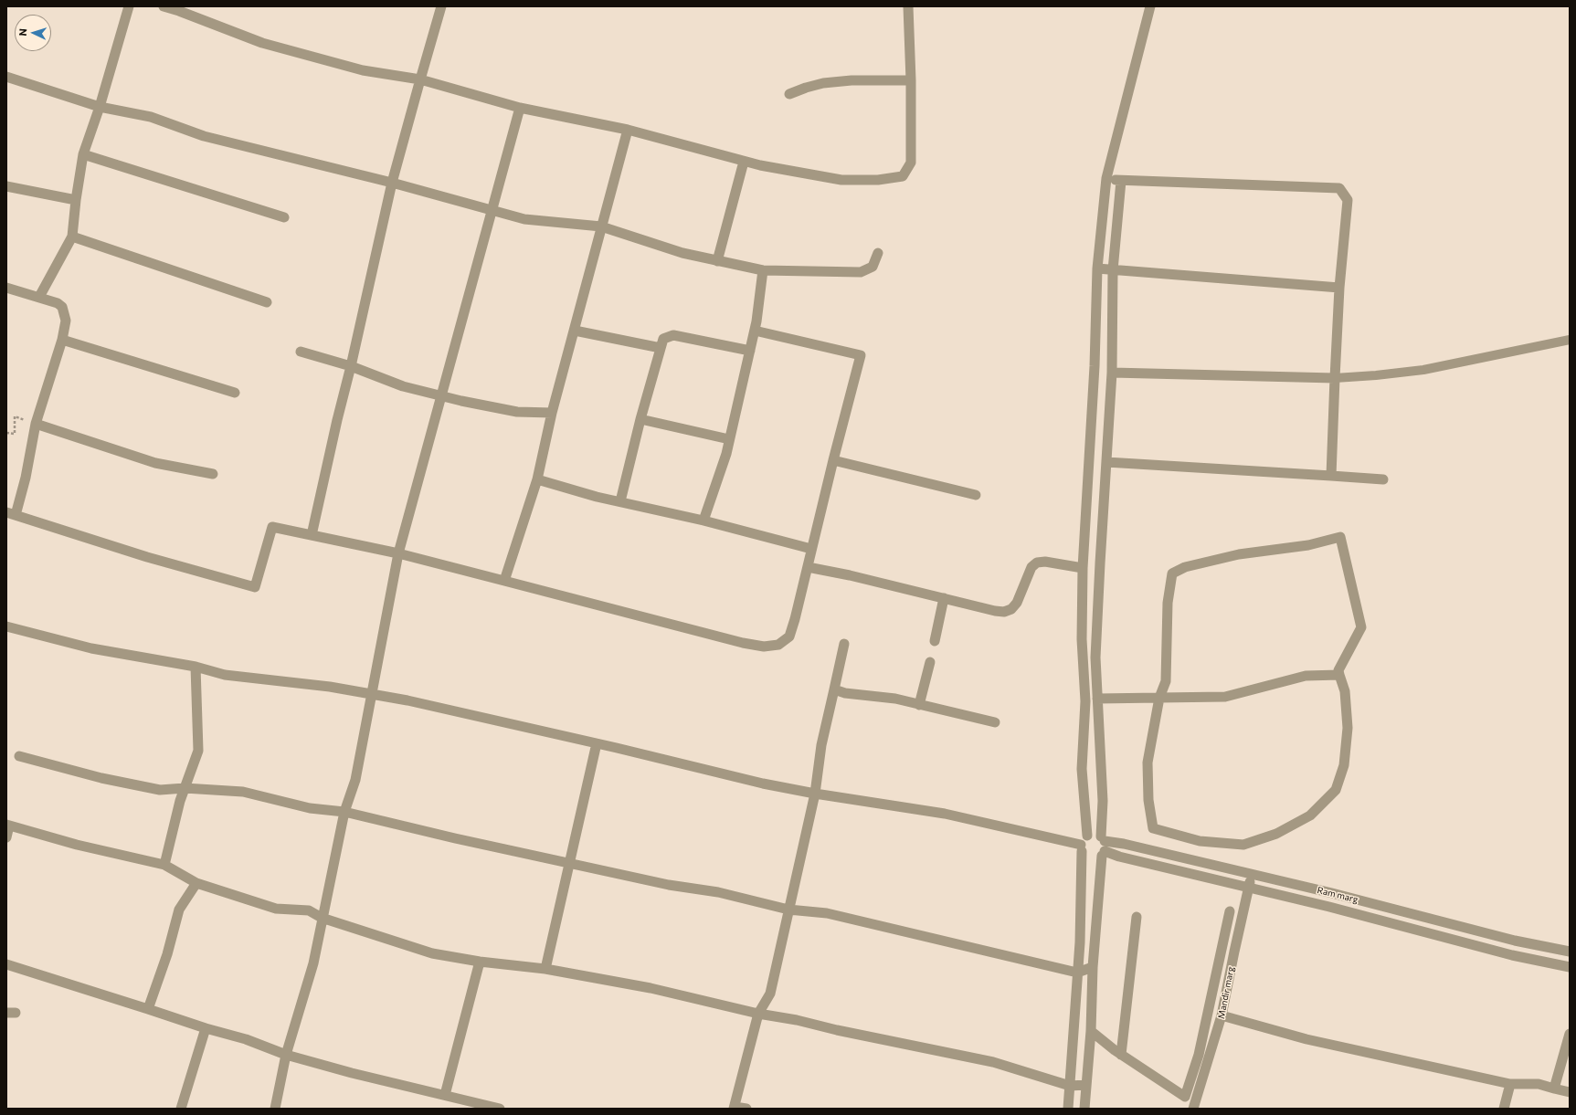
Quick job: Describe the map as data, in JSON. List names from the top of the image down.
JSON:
{
  "streets": {
    "street": ["Ram marg", "Mandir marg"]
  },
  "crossings": [
    ["Ram marg", "Mandir marg"]
  ],
  "north": "left"
}
